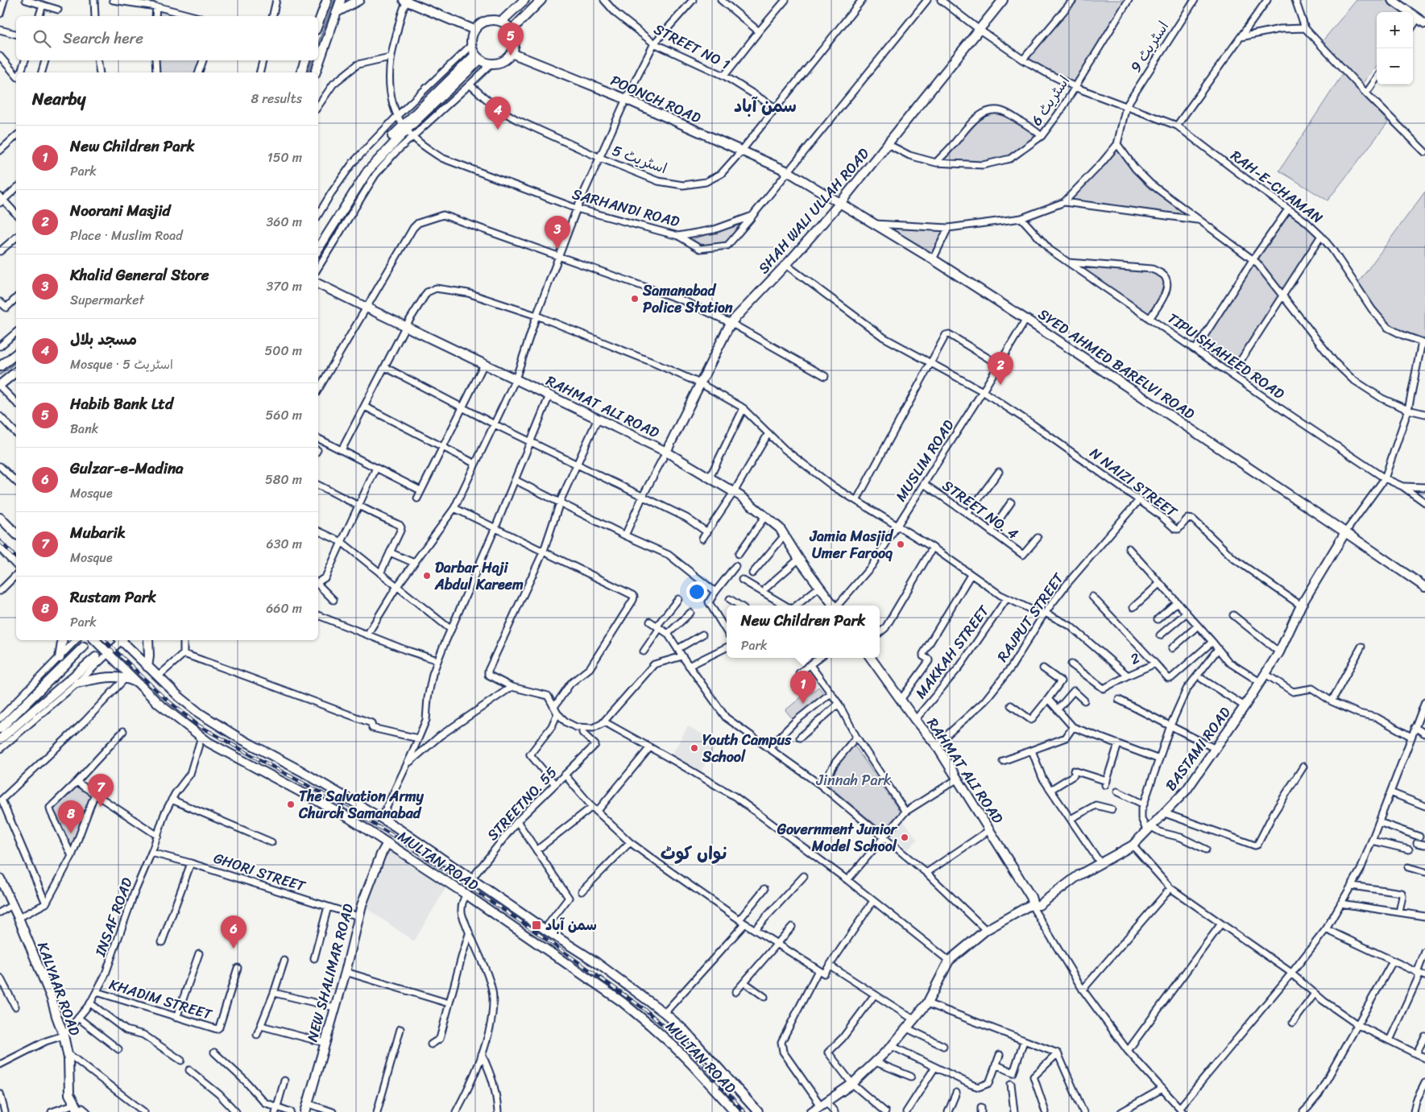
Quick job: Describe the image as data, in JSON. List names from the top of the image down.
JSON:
{
  "streets": {
    "main road": [
      "POONCH ROAD",
      "SHAH WALI ULLAH ROAD",
      "SYED AHMED BARELVI ROAD",
      "RAHMAT ALI ROAD",
      "BASTAMI ROAD",
      "MULTAN ROAD",
      "NEW SHALIMAR ROAD",
      "KALYAAR ROAD"
    ],
    "street": [
      "STREET NO 1",
      "اسٹریٹ 9",
      "اسٹریٹ 6",
      "اسٹریٹ 5",
      "RAH-E-CHAMAN",
      "SARHANDI ROAD",
      "TIPU SHAHEED ROAD",
      "MUSLIM ROAD",
      "N NAIZI STREET",
      "STREET NO. 4",
      "RAJPUT STREET",
      "MAKKAH STREET",
      "2",
      "STREETNO. 55",
      "GHORI STREET",
      "INSAF ROAD",
      "KHADIM STREET"
    ]
  },
  "crossings": [
    ["STREET NO 1", "اسٹریٹ 5"],
    ["اسٹریٹ 9", "RAH-E-CHAMAN"],
    ["POONCH ROAD", "اسٹریٹ 5"],
    ["POONCH ROAD", "SYED AHMED BARELVI ROAD"],
    ["اسٹریٹ 6", "RAH-E-CHAMAN"],
    ["اسٹریٹ 6", "SHAH WALI ULLAH ROAD"],
    ["RAH-E-CHAMAN", "SHAH WALI ULLAH ROAD"],
    ["RAH-E-CHAMAN", "BASTAMI ROAD"],
    ["SHAH WALI ULLAH ROAD", "SYED AHMED BARELVI ROAD"],
    ["SHAH WALI ULLAH ROAD", "RAHMAT ALI ROAD"],
    ["SHAH WALI ULLAH ROAD", "N NAIZI STREET"],
    ["SHAH WALI ULLAH ROAD", "2"],
    ["TIPU SHAHEED ROAD", "BASTAMI ROAD"],
    ["SYED AHMED BARELVI ROAD", "MUSLIM ROAD"],
    ["SYED AHMED BARELVI ROAD", "BASTAMI ROAD"],
    ["RAHMAT ALI ROAD", "RAJPUT STREET"],
    ["RAHMAT ALI ROAD", "MAKKAH STREET"],
    ["RAHMAT ALI ROAD", "2"],
    ["RAHMAT ALI ROAD", "BASTAMI ROAD"],
    ["MUSLIM ROAD", "N NAIZI STREET"],
    ["MUSLIM ROAD", "STREET NO. 4"],
    ["MUSLIM ROAD", "2"],
    ["N NAIZI STREET", "RAJPUT STREET"],
    ["N NAIZI STREET", "BASTAMI ROAD"],
    ["RAJPUT STREET", "2"],
    ["MAKKAH STREET", "2"],
    ["STREETNO. 55", "MULTAN ROAD"],
    ["MULTAN ROAD", "INSAF ROAD"],
    ["MULTAN ROAD", "NEW SHALIMAR ROAD"],
    ["GHORI STREET", "INSAF ROAD"],
    ["GHORI STREET", "NEW SHALIMAR ROAD"],
    ["INSAF ROAD", "KALYAAR ROAD"],
    ["INSAF ROAD", "KHADIM STREET"]
  ],
  "districts": ["سمن آباد", "نواں کوٹ"],
  "parks": ["Jinnah Park"],
  "places": {
    "other": [
      "Samanabad Police Station",
      "Jamia Masjid Umer Farooq",
      "Darbar Haji Abdul Kareem",
      "Youth Campus School",
      "The Salvation Army Church Samanabad",
      "Government Junior Model School"
    ],
    "transit": ["سمن آباد"]
  },
  "page": {
    "map_buttons": ["+", "−"],
    "search": "Search here",
    "pins": [
      "5",
      "4",
      "3",
      "2",
      "1",
      "7",
      "8",
      "6"
    ],
    "heading": ["Nearby", "8 results"],
    "list": [
      {
        "mark": "1",
        "name": "New Children Park",
        "note": "Park",
        "value": "150 m"
      },
      {
        "mark": "2",
        "name": "Noorani Masjid",
        "note": "Place · Muslim Road",
        "value": "360 m"
      },
      {
        "mark": "3",
        "name": "Khalid General Store",
        "note": "Supermarket",
        "value": "370 m"
      },
      {
        "mark": "4",
        "name": "مسجد بلال",
        "note": "Mosque · اسٹریٹ 5",
        "value": "500 m"
      },
      {
        "mark": "5",
        "name": "Habib Bank Ltd",
        "note": "Bank",
        "value": "560 m"
      },
      {
        "mark": "6",
        "name": "Gulzar-e-Madina",
        "note": "Mosque",
        "value": "580 m"
      },
      {
        "mark": "7",
        "name": "Mubarik",
        "note": "Mosque",
        "value": "630 m"
      },
      {
        "mark": "8",
        "name": "Rustam Park",
        "note": "Park",
        "value": "660 m"
      }
    ],
    "popup": ["New Children Park", "Park"]
  }
}
